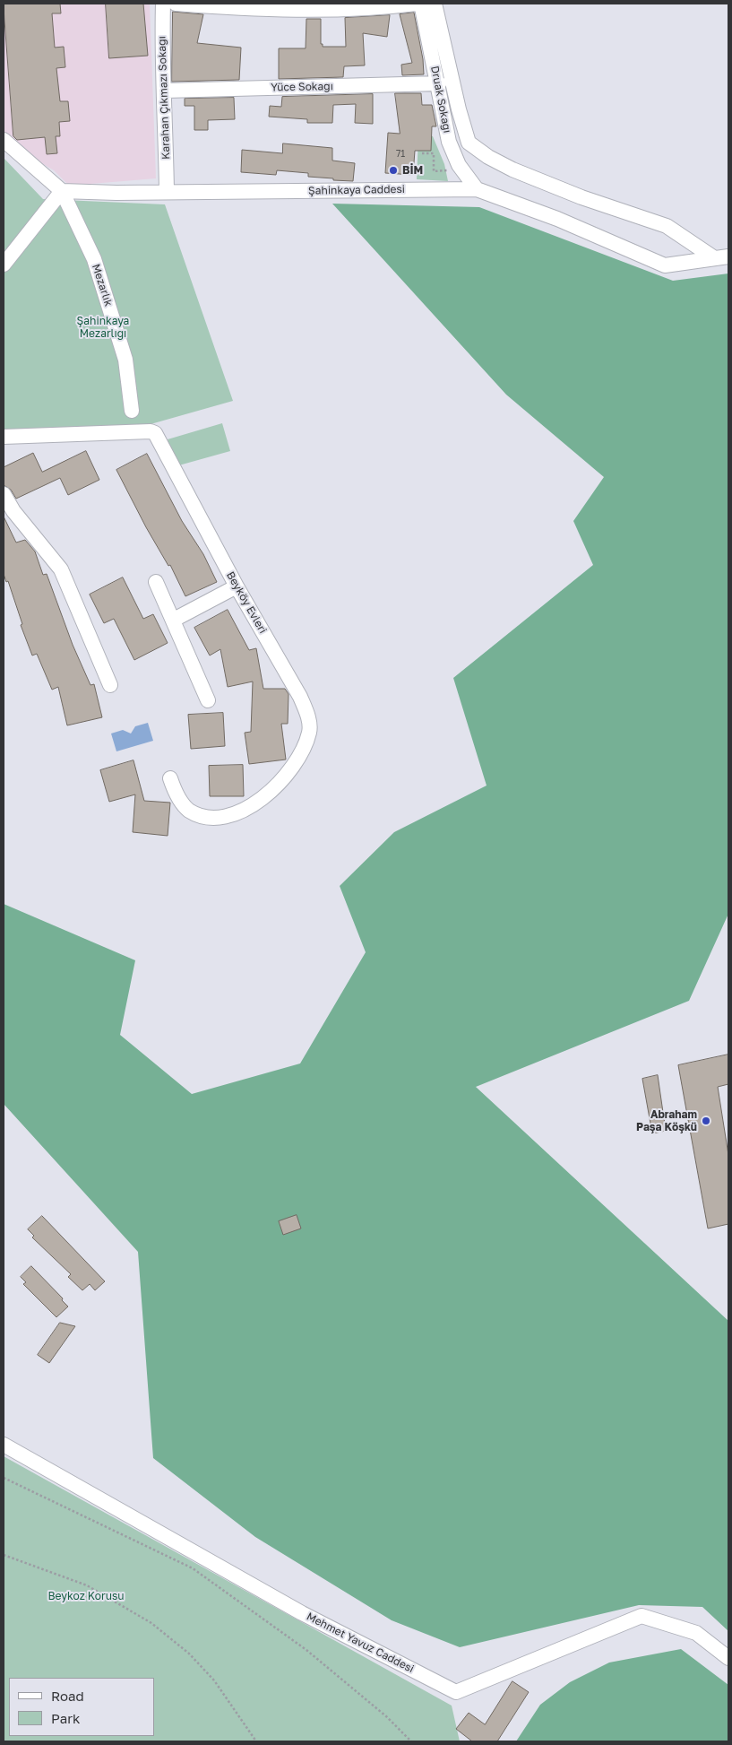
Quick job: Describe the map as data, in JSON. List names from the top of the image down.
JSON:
{
  "streets": {
    "street": [
      "Yüce Sokağı",
      "Karahan Çıkmazı Sokağı",
      "Druak Sokağı",
      "Şahinkaya Caddesi",
      "Mezarlık",
      "Beyköy Evleri",
      "Mehmet Yavuz Caddesi"
    ]
  },
  "crossings": [
    ["Yüce Sokağı", "Karahan Çıkmazı Sokağı"],
    ["Yüce Sokağı", "Druak Sokağı"],
    ["Karahan Çıkmazı Sokağı", "Şahinkaya Caddesi"],
    ["Druak Sokağı", "Şahinkaya Caddesi"],
    ["Şahinkaya Caddesi", "Mezarlık"]
  ],
  "parks": ["Şahinkaya Mezarlığı", "Beykoz Korusu"],
  "places": ["BİM", "Abraham Paşa Köşkü"],
  "house_numbers": ["71"],
  "legend": ["Road", "Park"]
}
